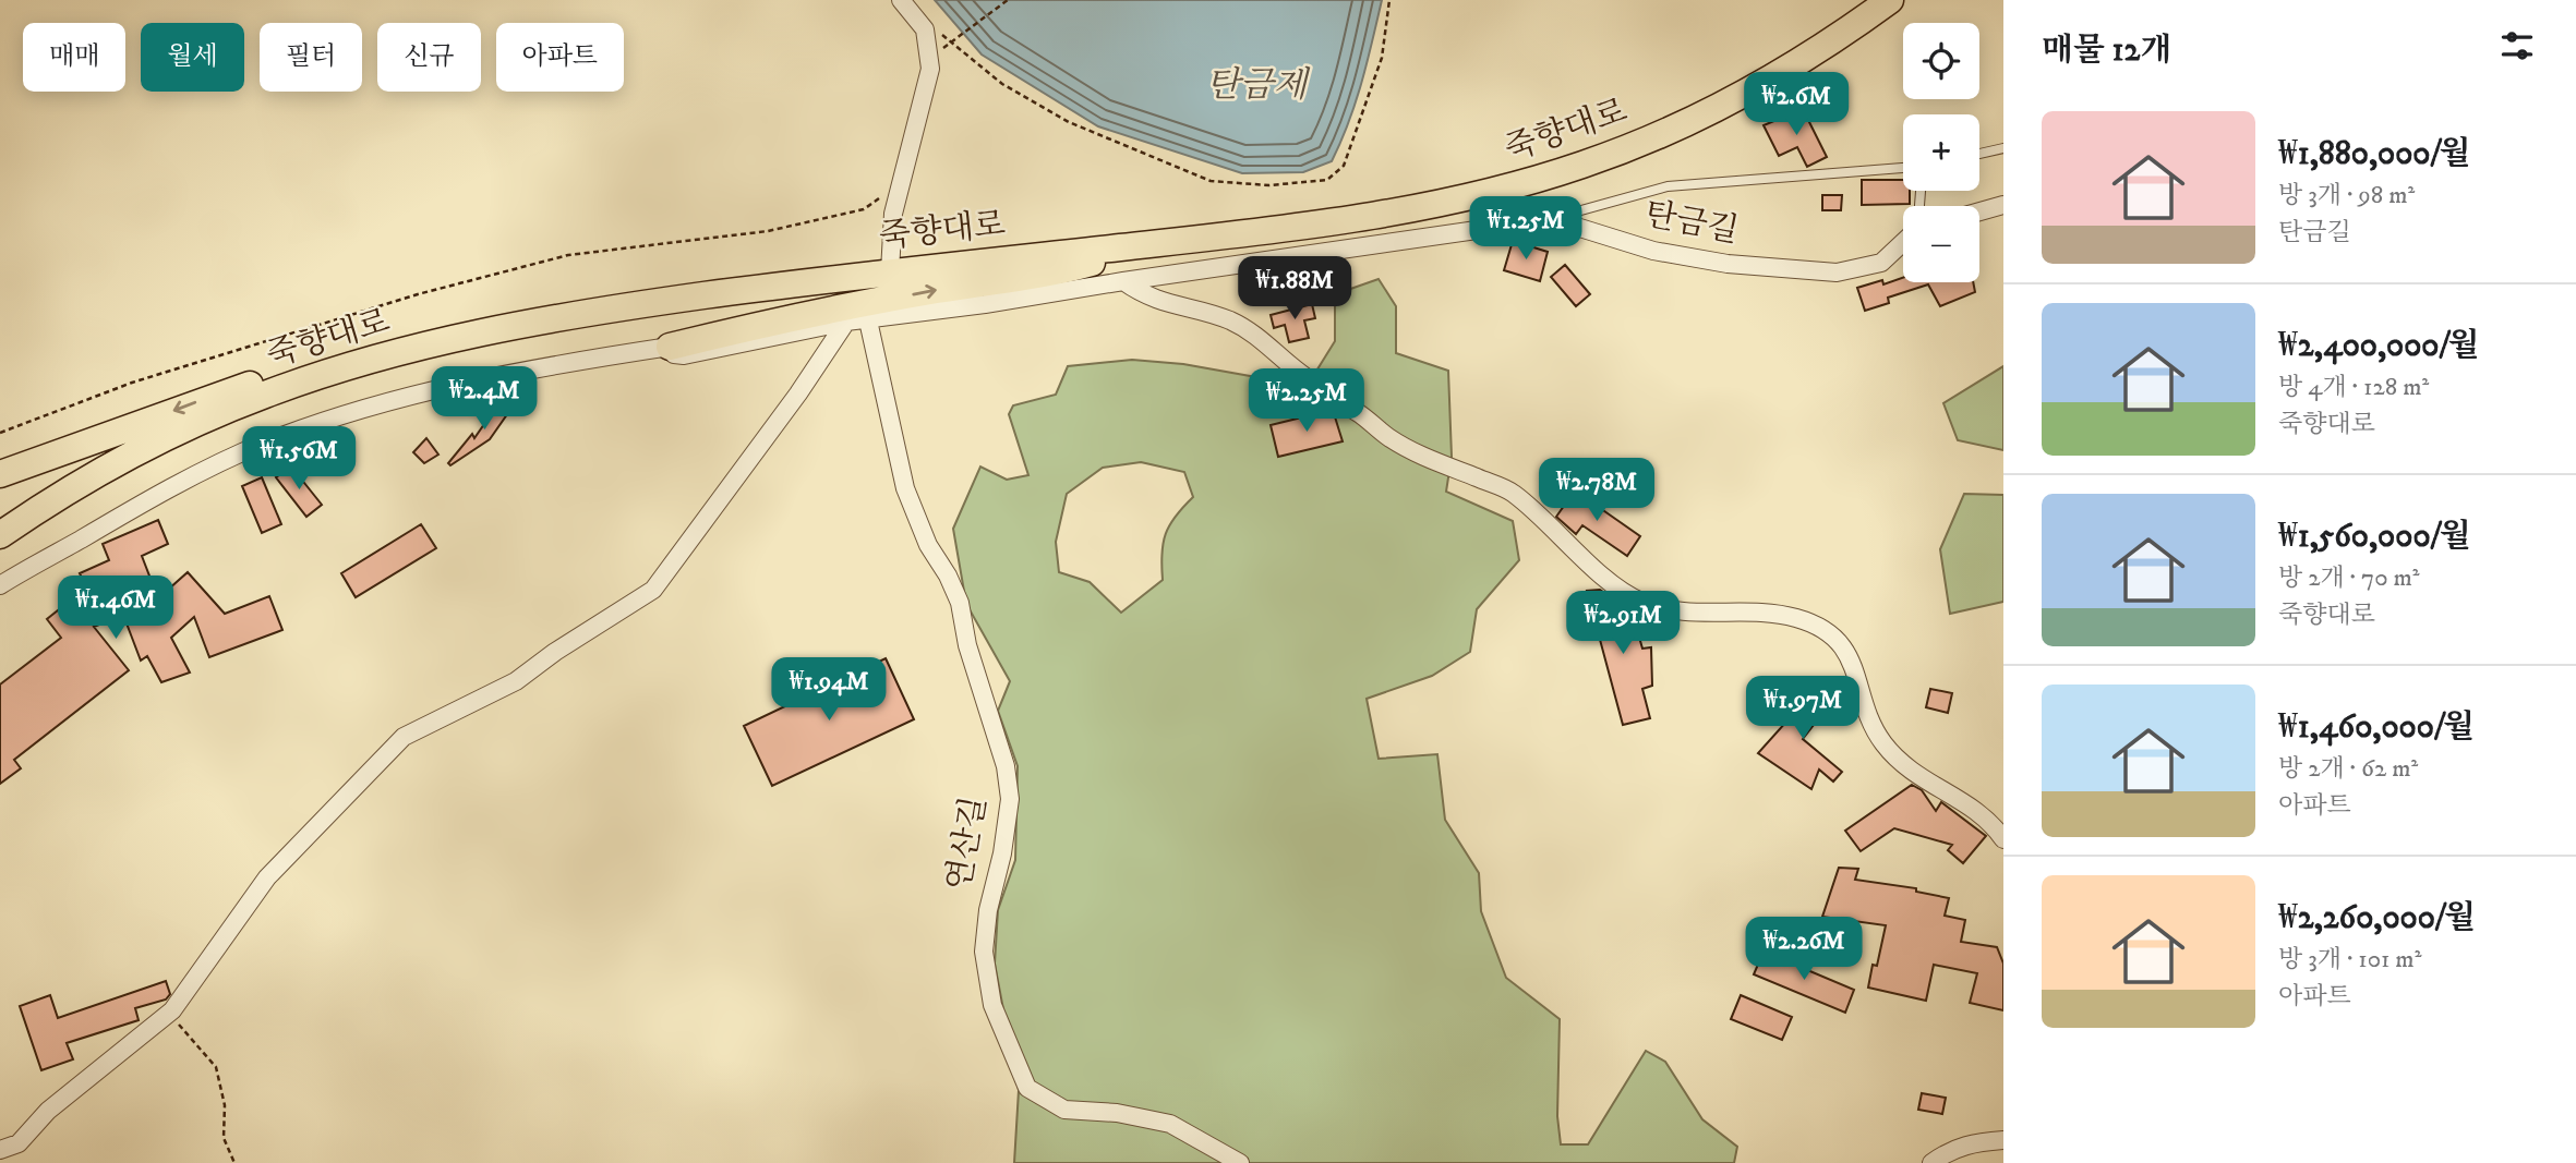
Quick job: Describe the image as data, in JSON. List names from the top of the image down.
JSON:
{
  "streets": {
    "main road": ["죽향대로"],
    "street": ["탄금길", "연산길"]
  },
  "crossings": [
    ["탄금길", "연산길"]
  ],
  "water": ["탄금제"],
  "page": {
    "heading": "매물 12개",
    "map_buttons": ["+", "−"],
    "chip": [
      "매매",
      "월세",
      "필터",
      "신규",
      "아파트"
    ],
    "price": [
      "₩2.6M",
      "₩1.25M",
      "₩1.88M",
      "₩2.4M",
      "₩2.25M",
      "₩1.56M",
      "₩2.78M",
      "₩1.46M",
      "₩2.91M",
      "₩1.94M",
      "₩1.97M",
      "₩2.26M"
    ],
    "list": [
      {
        "name": "₩1,880,000/월",
        "note": "방 3개 · 98 m² · 탄금길"
      },
      {
        "name": "₩2,400,000/월",
        "note": "방 4개 · 128 m² · 죽향대로"
      },
      {
        "name": "₩1,560,000/월",
        "note": "방 2개 · 70 m² · 죽향대로"
      },
      {
        "name": "₩1,460,000/월",
        "note": "방 2개 · 62 m² · 아파트"
      },
      {
        "name": "₩2,260,000/월",
        "note": "방 3개 · 101 m² · 아파트"
      }
    ]
  }
}
